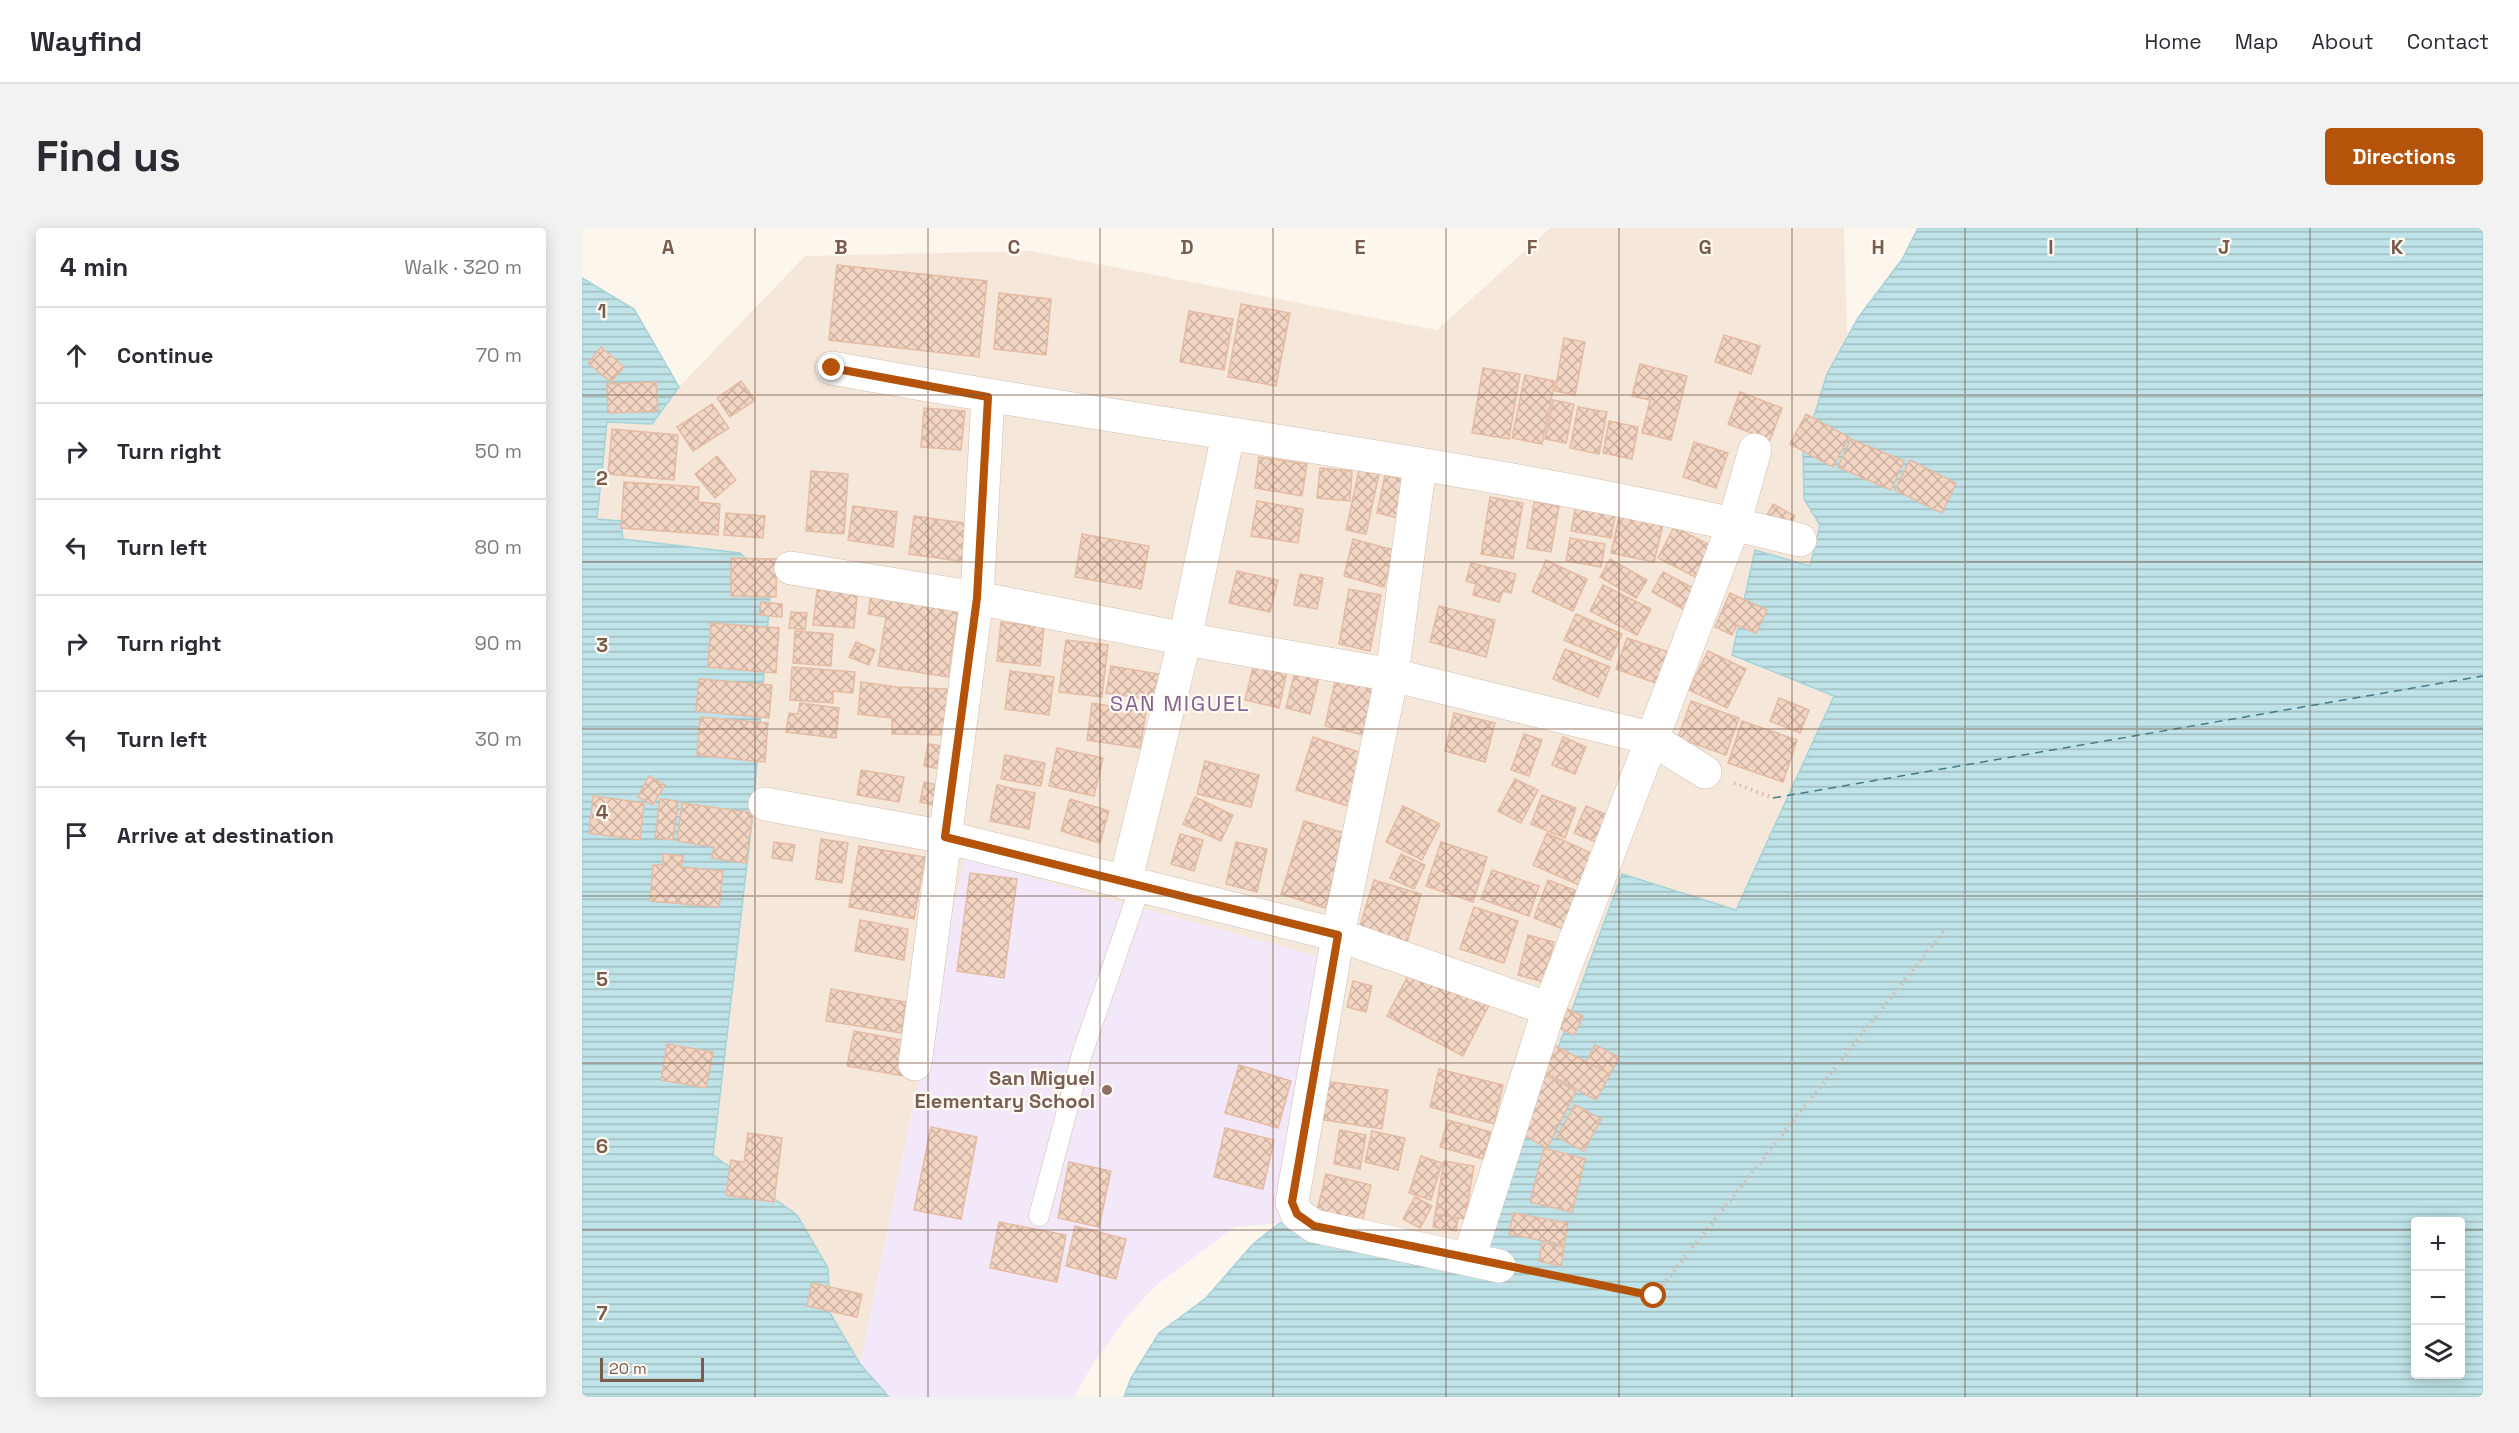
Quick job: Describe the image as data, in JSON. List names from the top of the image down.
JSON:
{
  "districts": ["SAN MIGUEL"],
  "places": ["San Miguel Elementary School"],
  "scale_bar": "20 m",
  "page": {
    "header": "Wayfind",
    "nav": [
      "Home",
      "Map",
      "About",
      "Contact"
    ],
    "buttons": "Directions",
    "title": "Find us",
    "heading": ["4 min", "Walk · 320 m"],
    "list": [
      ["Continue", "70 m"],
      ["Turn right", "50 m"],
      ["Turn left", "80 m"],
      ["Turn right", "90 m"],
      ["Turn left", "30 m"],
      "Arrive at destination"
    ],
    "map_buttons": ["+", "−"],
    "scale": "20 m"
  },
  "grid": {
    "columns": [
      "A",
      "B",
      "C",
      "D",
      "E",
      "F",
      "G",
      "H",
      "I",
      "J",
      "K"
    ],
    "rows": [
      "1",
      "2",
      "3",
      "4",
      "5",
      "6",
      "7"
    ]
  }
}
